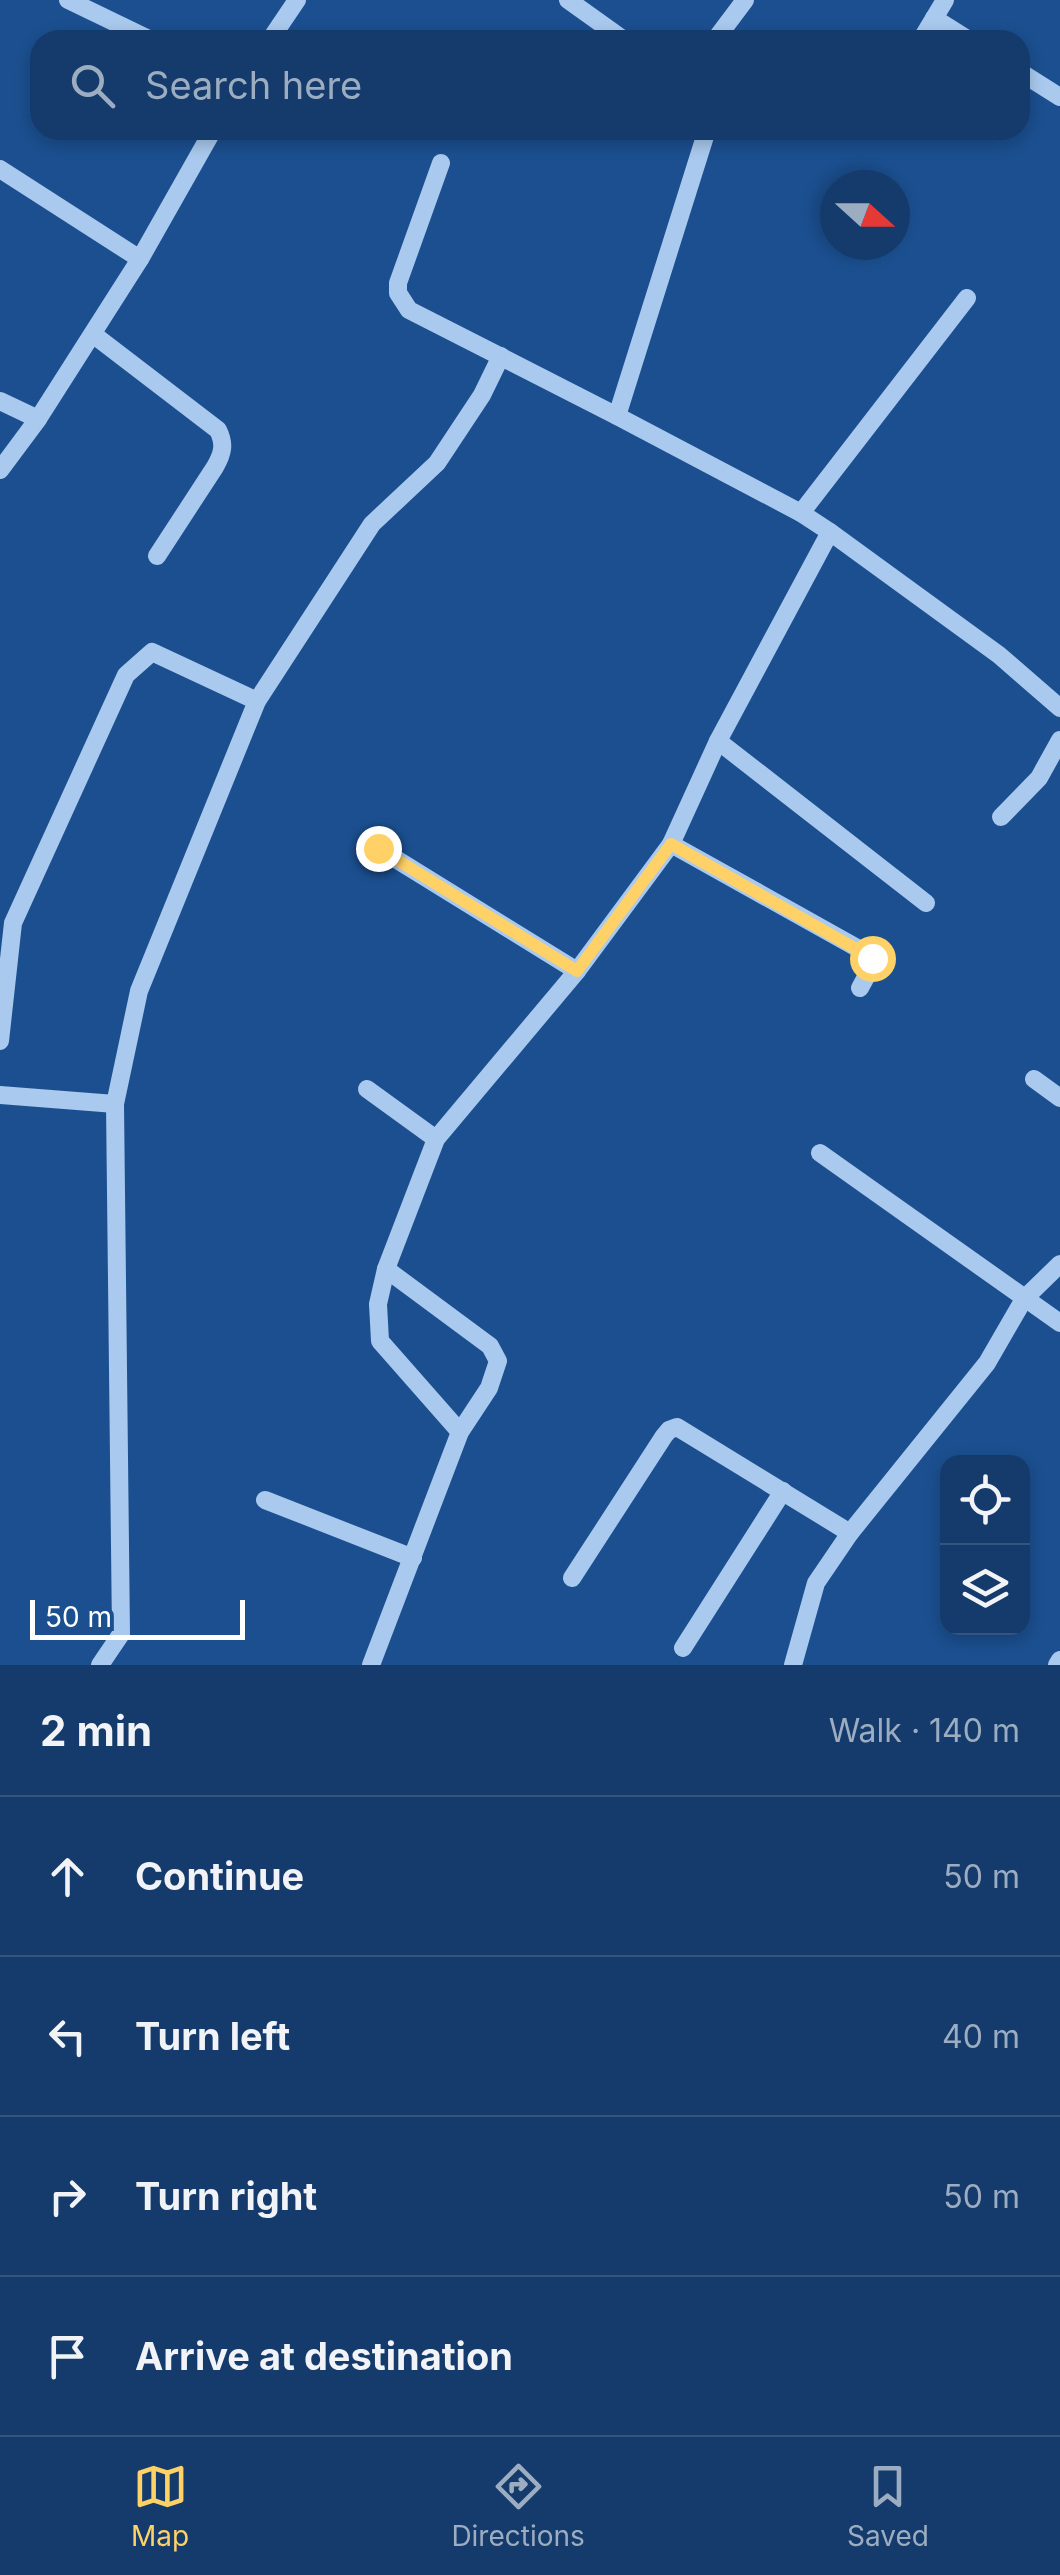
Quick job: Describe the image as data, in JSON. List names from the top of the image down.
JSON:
{
  "scale_bar": "50 m",
  "north": "right",
  "page": {
    "search": "Search here",
    "scale": "50 m",
    "heading": ["2 min", "Walk · 140 m"],
    "list": [
      ["Continue", "50 m"],
      ["Turn left", "40 m"],
      ["Turn right", "50 m"],
      "Arrive at destination"
    ],
    "nav": ["Map", "Directions", "Saved"]
  }
}
